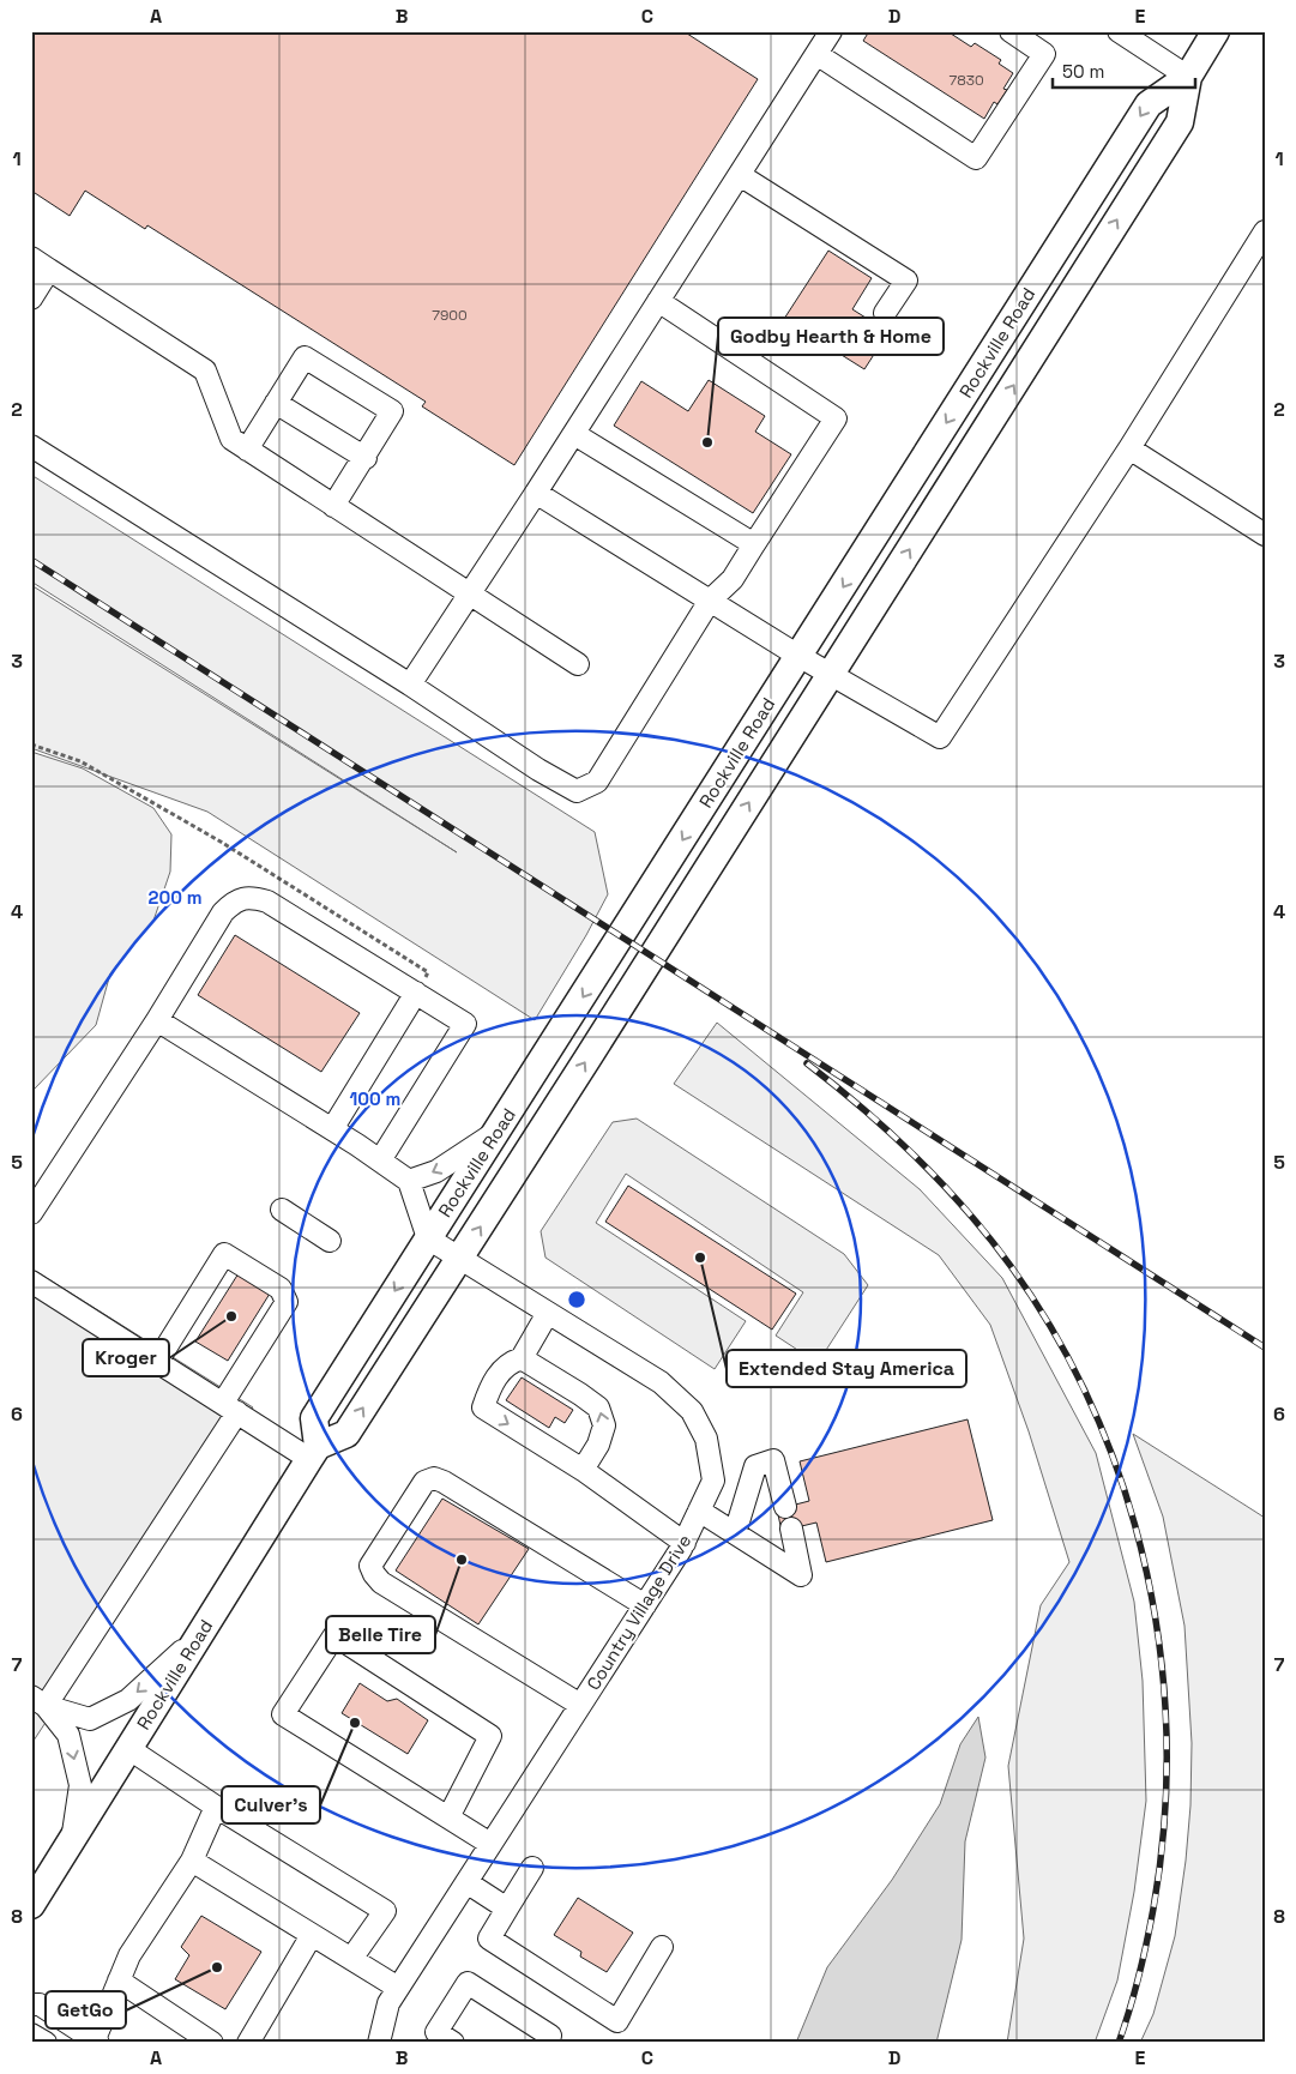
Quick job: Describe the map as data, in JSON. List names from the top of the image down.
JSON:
{
  "streets": {
    "main road": ["Rockville Road"],
    "street": ["Country Village Drive"]
  },
  "crossings": [
    ["Rockville Road", "Country Village Drive"]
  ],
  "places": [
    "Godby Hearth & Home",
    "Extended Stay America",
    "Kroger",
    "Belle Tire",
    "Culver's",
    "GetGo"
  ],
  "house_numbers": ["7830", "7900"],
  "scale_bar": "50 m",
  "grid": {
    "columns": [
      "A",
      "B",
      "C",
      "D",
      "E"
    ],
    "rows": [
      "1",
      "2",
      "3",
      "4",
      "5",
      "6",
      "7",
      "8"
    ]
  },
  "rings": ["200 m", "100 m"]
}
